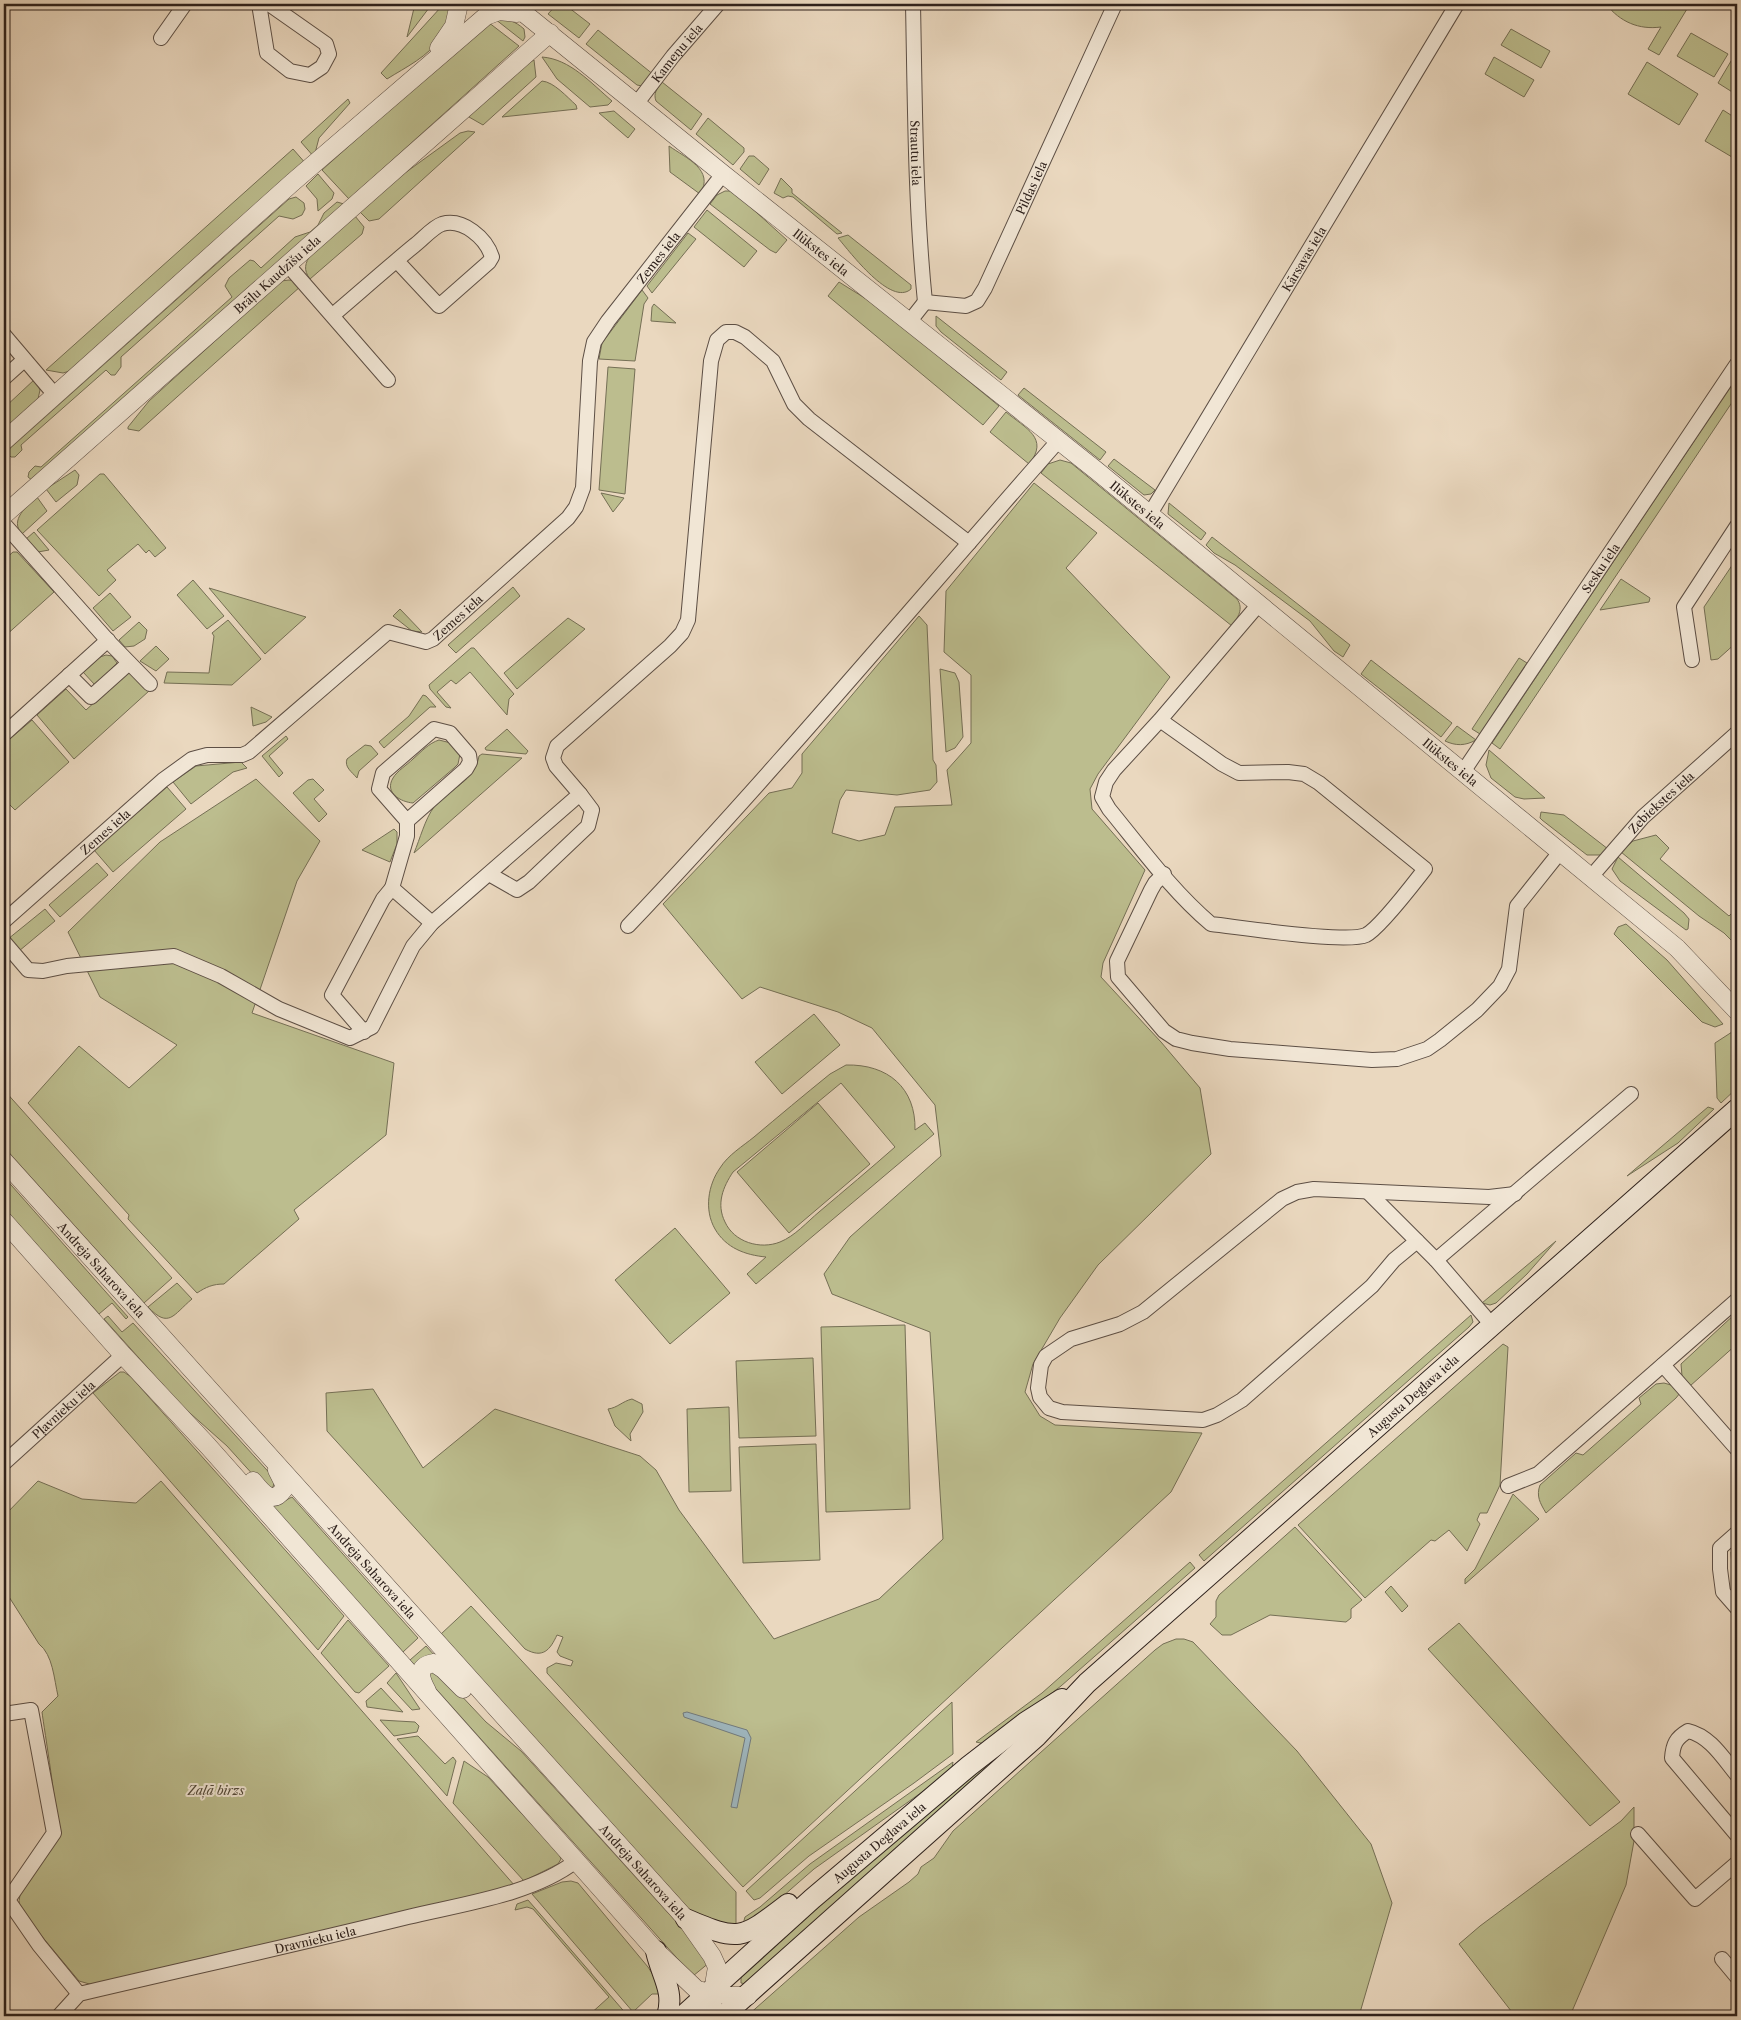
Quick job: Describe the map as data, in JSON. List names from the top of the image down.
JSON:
{
  "streets": {
    "main road": ["Augusta Deglava iela"],
    "street": [
      "Kameņu iela",
      "Strautu iela",
      "Pildas iela",
      "Ilūkstes iela",
      "Zemes iela",
      "Kārsavas iela",
      "Brāļu Kaudzīšu iela",
      "Sesku iela",
      "Zebiekstes iela",
      "Andreja Saharova iela",
      "Pļavnieku iela",
      "Dravnieku iela"
    ]
  },
  "crossings": [
    ["Kameņu iela", "Ilūkstes iela"],
    ["Strautu iela", "Pildas iela"],
    ["Ilūkstes iela", "Zemes iela"],
    ["Ilūkstes iela", "Kārsavas iela"],
    ["Ilūkstes iela", "Brāļu Kaudzīšu iela"],
    ["Ilūkstes iela", "Sesku iela"],
    ["Ilūkstes iela", "Zebiekstes iela"],
    ["Andreja Saharova iela", "Augusta Deglava iela"]
  ],
  "parks": ["Zaļā birzs"]
}
